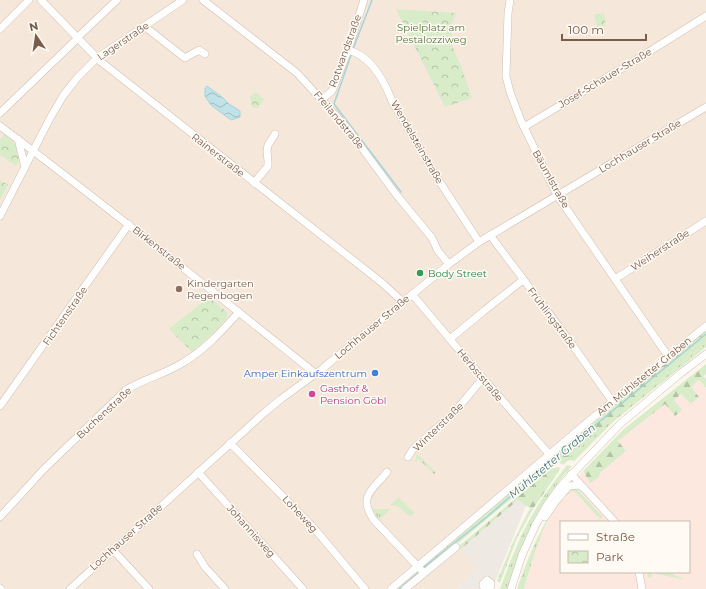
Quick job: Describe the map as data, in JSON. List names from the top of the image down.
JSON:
{
  "streets": {
    "street": [
      "Lagerstraße",
      "Rotwandstraße",
      "Josef-Schauer-Straße",
      "Freilandstraße",
      "Wendelsteinstraße",
      "Lochhauser Straße",
      "Rainerstraße",
      "Bäumlstraße",
      "Birkenstraße",
      "Weiherstraße",
      "Fichtenstraße",
      "Frühlingstraße",
      "Herbststraße",
      "Am Mühlstetter Graben",
      "Buchenstraße",
      "Winterstraße",
      "Loheweg",
      "Johannisweg"
    ]
  },
  "crossings": [
    ["Lagerstraße", "Rainerstraße"],
    ["Lagerstraße", "Birkenstraße"],
    ["Rotwandstraße", "Freilandstraße"],
    ["Rotwandstraße", "Wendelsteinstraße"],
    ["Josef-Schauer-Straße", "Bäumlstraße"],
    ["Freilandstraße", "Lochhauser Straße"],
    ["Wendelsteinstraße", "Lochhauser Straße"],
    ["Lochhauser Straße", "Rainerstraße"],
    ["Lochhauser Straße", "Bäumlstraße"],
    ["Lochhauser Straße", "Birkenstraße"],
    ["Lochhauser Straße", "Frühlingstraße"],
    ["Lochhauser Straße", "Herbststraße"],
    ["Lochhauser Straße", "Loheweg"],
    ["Lochhauser Straße", "Johannisweg"],
    ["Bäumlstraße", "Weiherstraße"],
    ["Bäumlstraße", "Am Mühlstetter Graben"],
    ["Birkenstraße", "Fichtenstraße"],
    ["Birkenstraße", "Buchenstraße"],
    ["Frühlingstraße", "Am Mühlstetter Graben"],
    ["Herbststraße", "Am Mühlstetter Graben"],
    ["Herbststraße", "Winterstraße"]
  ],
  "water": ["Mühlstetter Graben"],
  "parks": ["Spielplatz am Pestalozziweg"],
  "places": [
    "Body Street",
    "Kindergarten Regenbogen",
    "Amper Einkaufszentrum",
    "Gasthof & Pension Göbl"
  ],
  "legend": ["Straße", "Park"],
  "scale_bar": "100 m",
  "north": "top"
}
